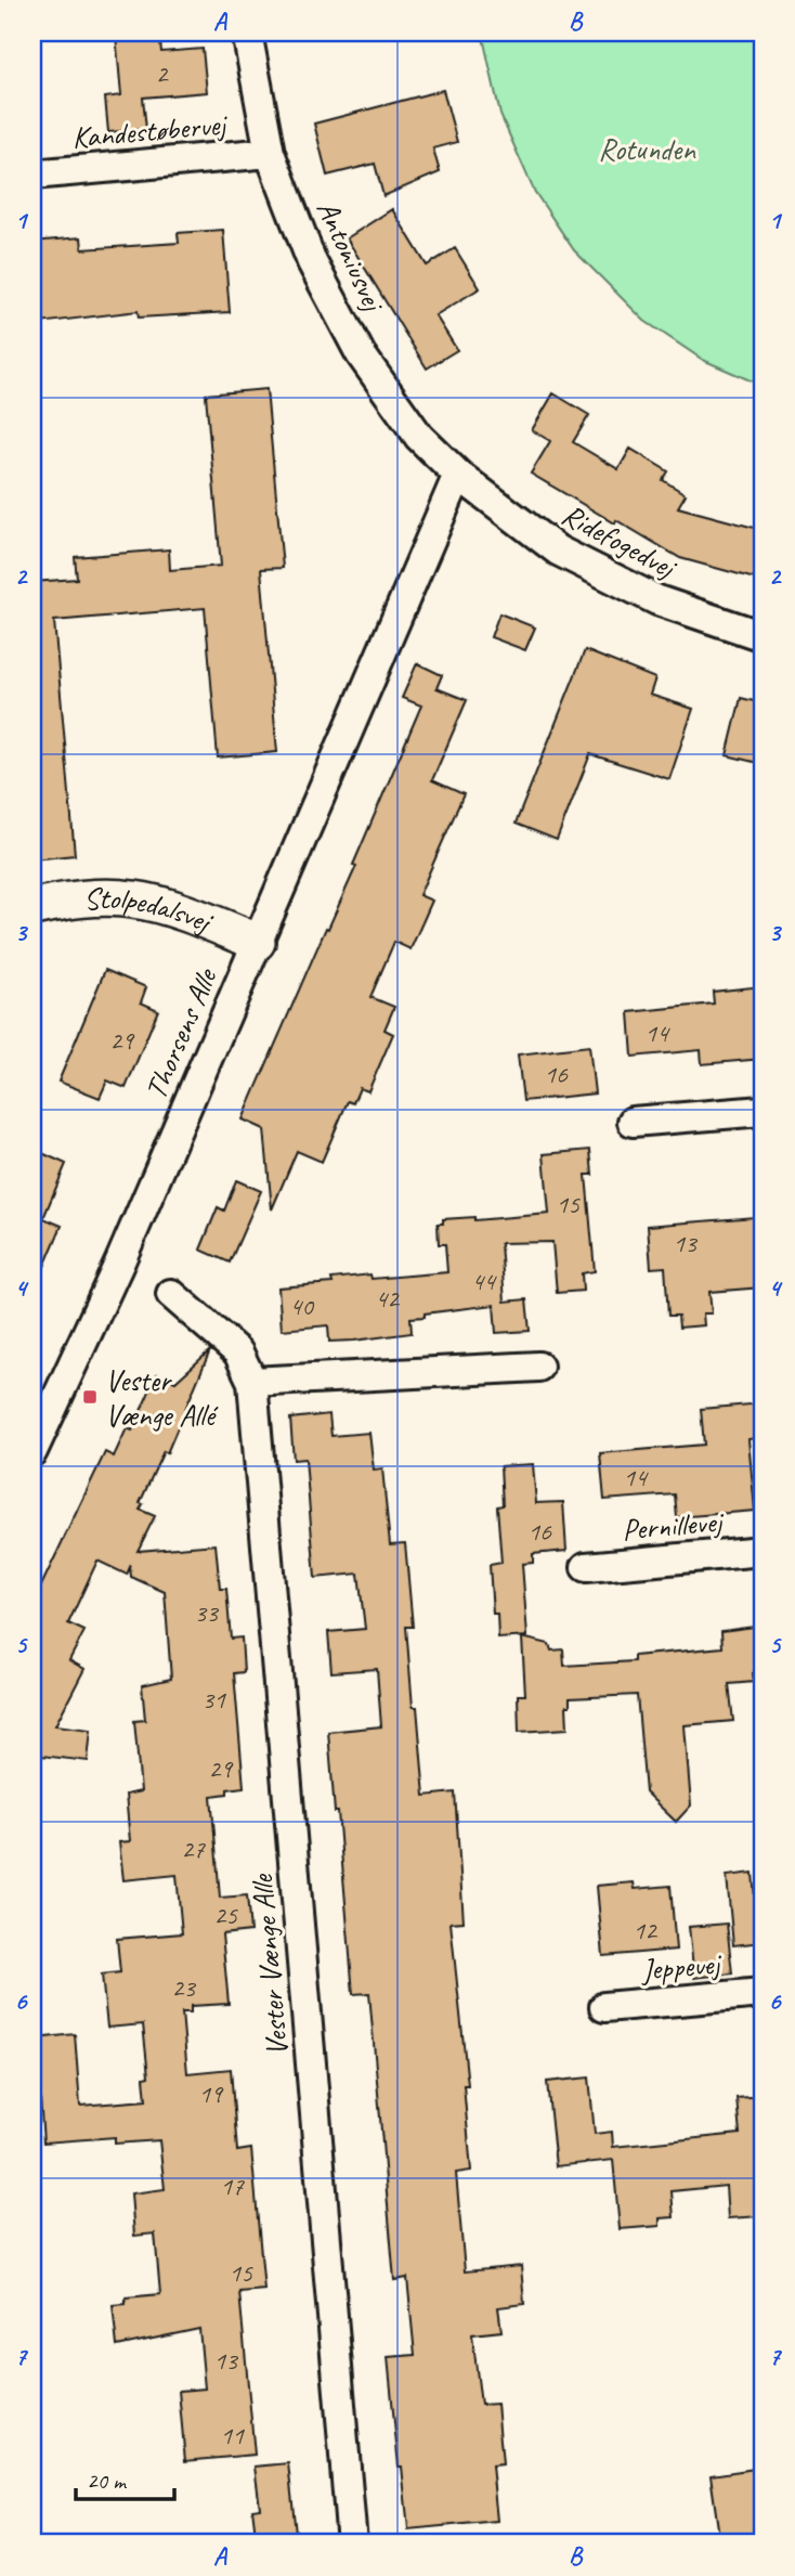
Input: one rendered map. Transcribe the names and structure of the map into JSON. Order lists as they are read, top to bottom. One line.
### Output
{"streets":{"street":["Kandestøbervej","Antoniusvej","Ridefogedvej","Stolpedalsvej","Thorsens Alle","Pernillevej","Vester Vænge Alle","Jeppevej"]},"crossings":[["Kandestøbervej","Antoniusvej"],["Antoniusvej","Ridefogedvej"],["Antoniusvej","Thorsens Alle"],["Ridefogedvej","Thorsens Alle"],["Stolpedalsvej","Thorsens Alle"]],"parks":["Rotunden"],"places":{"transit":["Vester Vænge Allé"]},"house_numbers":["2","14","29","16","15","13","44","42","40","14","16","33","31","29","27","25","12","23","19","17","15","13","11"],"scale_bar":"20 m","grid":{"columns":["A","B"],"rows":["1","2","3","4","5","6","7"]}}
